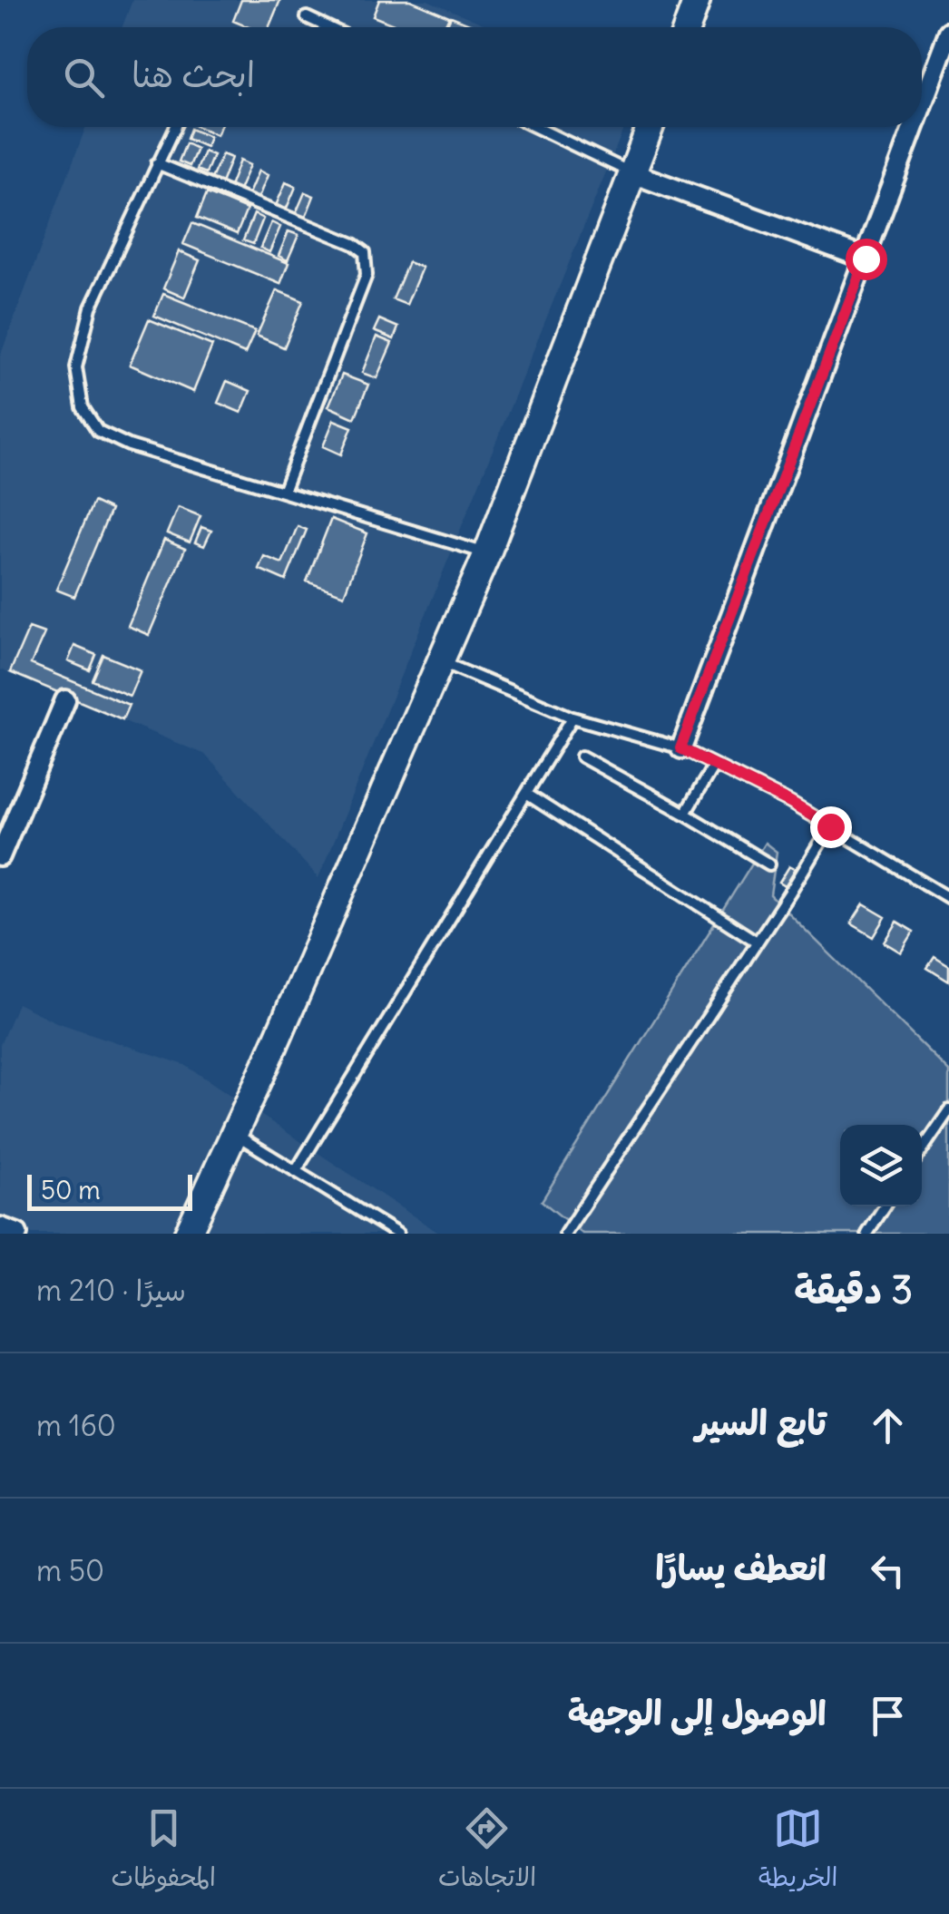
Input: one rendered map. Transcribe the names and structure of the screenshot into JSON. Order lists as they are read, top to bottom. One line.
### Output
{"scale_bar":"50 m","page":{"search":"ابحث هنا","scale":"50 m","heading":["3 دقيقة","سيرًا · 210 m"],"list":[["تابع السير","160 m"],["انعطف يسارًا","50 m"],"الوصول إلى الوجهة"],"nav":["الخريطة","الاتجاهات","المحفوظات"]}}
